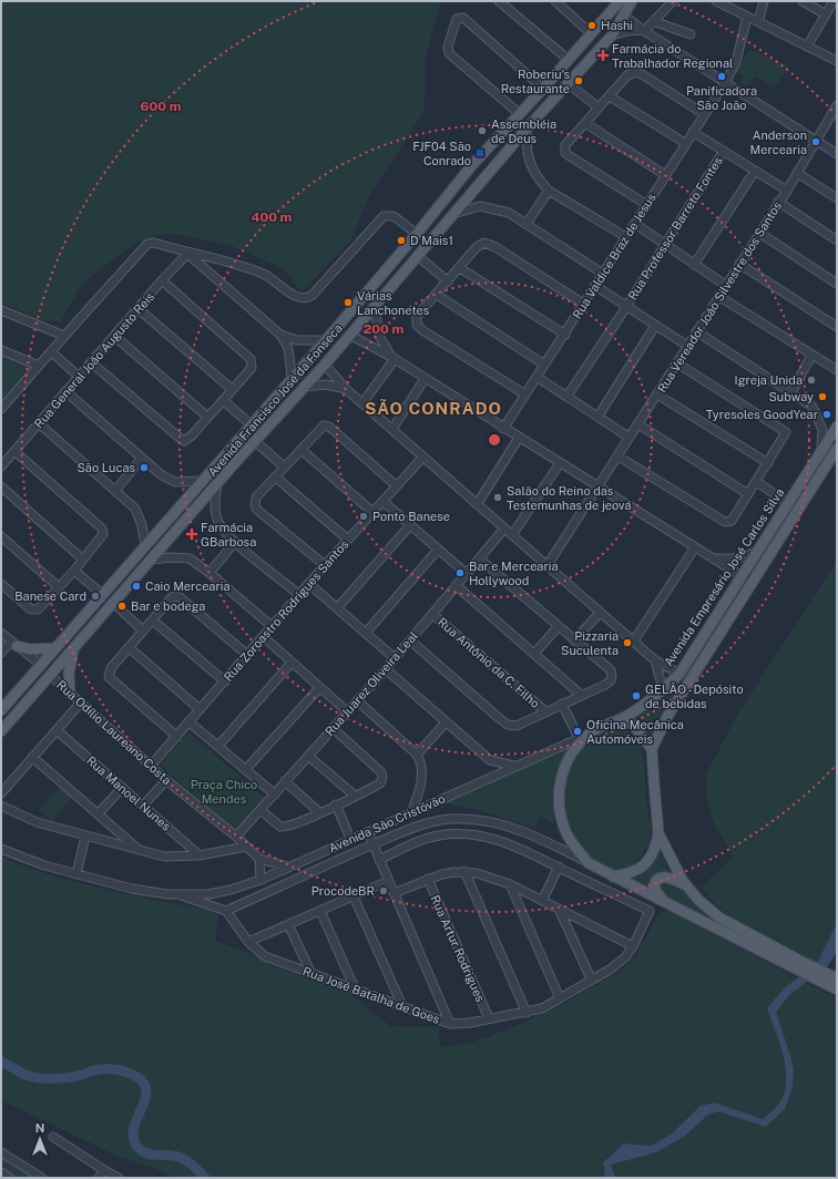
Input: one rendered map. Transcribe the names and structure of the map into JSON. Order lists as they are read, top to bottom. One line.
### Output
{"streets":{"main road":["Avenida Francisco José da Fonseca","Avenida Empresário José Carlos Silva"],"street":["Rua Professor Barreto Fontes","Rua Valdice Braz de Jesus","Rua Vereador João Silvestre dos Santos","Rua General João Augusto Reis","Rua Zoroastro Rodrigues Santos","Rua Antônio da C. Filho","Rua Juarez Oliveira Leal","Rua Odílio Laureano Costa","Rua Manoel Nunes","Avenida São Cristóvão","Rua Artur Rodrigues","Rua José Batalha de Goes"]},"crossings":[["Avenida Francisco José da Fonseca","Rua Odílio Laureano Costa"],["Avenida Empresário José Carlos Silva","Avenida São Cristóvão"],["Rua Zoroastro Rodrigues Santos","Rua Odílio Laureano Costa"],["Rua Antônio da C. Filho","Rua Juarez Oliveira Leal"],["Rua Juarez Oliveira Leal","Rua Odílio Laureano Costa"],["Avenida São Cristóvão","Rua José Batalha de Goes"],["Rua Artur Rodrigues","Rua José Batalha de Goes"]],"districts":["SÃO CONRADO"],"parks":["Praça Chico Mendes"],"places":{"other":["Hashi","Panificadora São João","Roberiu's Restaurante","Assembléia de Deus","Anderson Mercearia","D Mais1","Várias Lanchonetes","Igreja Unida","Subway","Tyresoles GoodYear","São Lucas","Salão do Reino das Testemunhas de jeová","Ponto Banese","Bar e Mercearia Hollywood","Caio Mercearia","Banese Card","Bar e bodega","Pizzaria Suculenta","GELÃO - Depósito de bebidas","Oficina Mecânica Automóveis","ProcodeBR"],"health":["Farmácia do Trabalhador Regional","Farmácia GBarbosa"],"transit":["FJF04 São Conrado"]},"north":"top","rings":["600 m","400 m","200 m"]}
